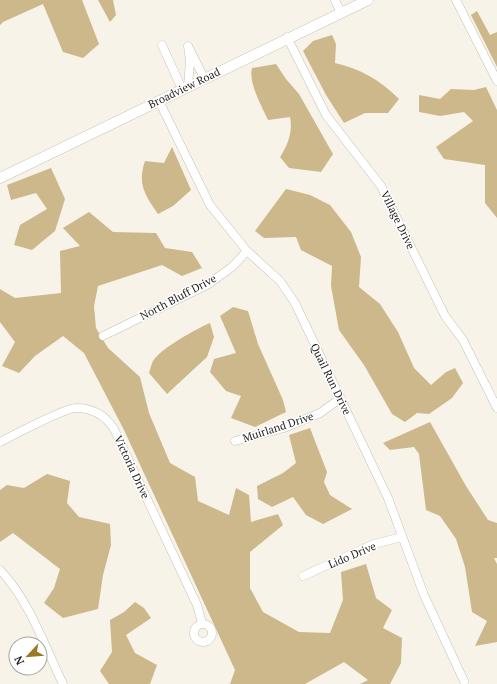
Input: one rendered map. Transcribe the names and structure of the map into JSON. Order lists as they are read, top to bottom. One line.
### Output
{"streets":{"main road":["Broadview Road"],"street":["Village Drive","North Bluff Drive","Quail Run Drive","Muirland Drive","Victoria Drive","Lido Drive"]},"crossings":[["Broadview Road","Village Drive"],["Broadview Road","Quail Run Drive"],["North Bluff Drive","Quail Run Drive"],["Quail Run Drive","Muirland Drive"],["Quail Run Drive","Lido Drive"]],"north":"bottom left"}
